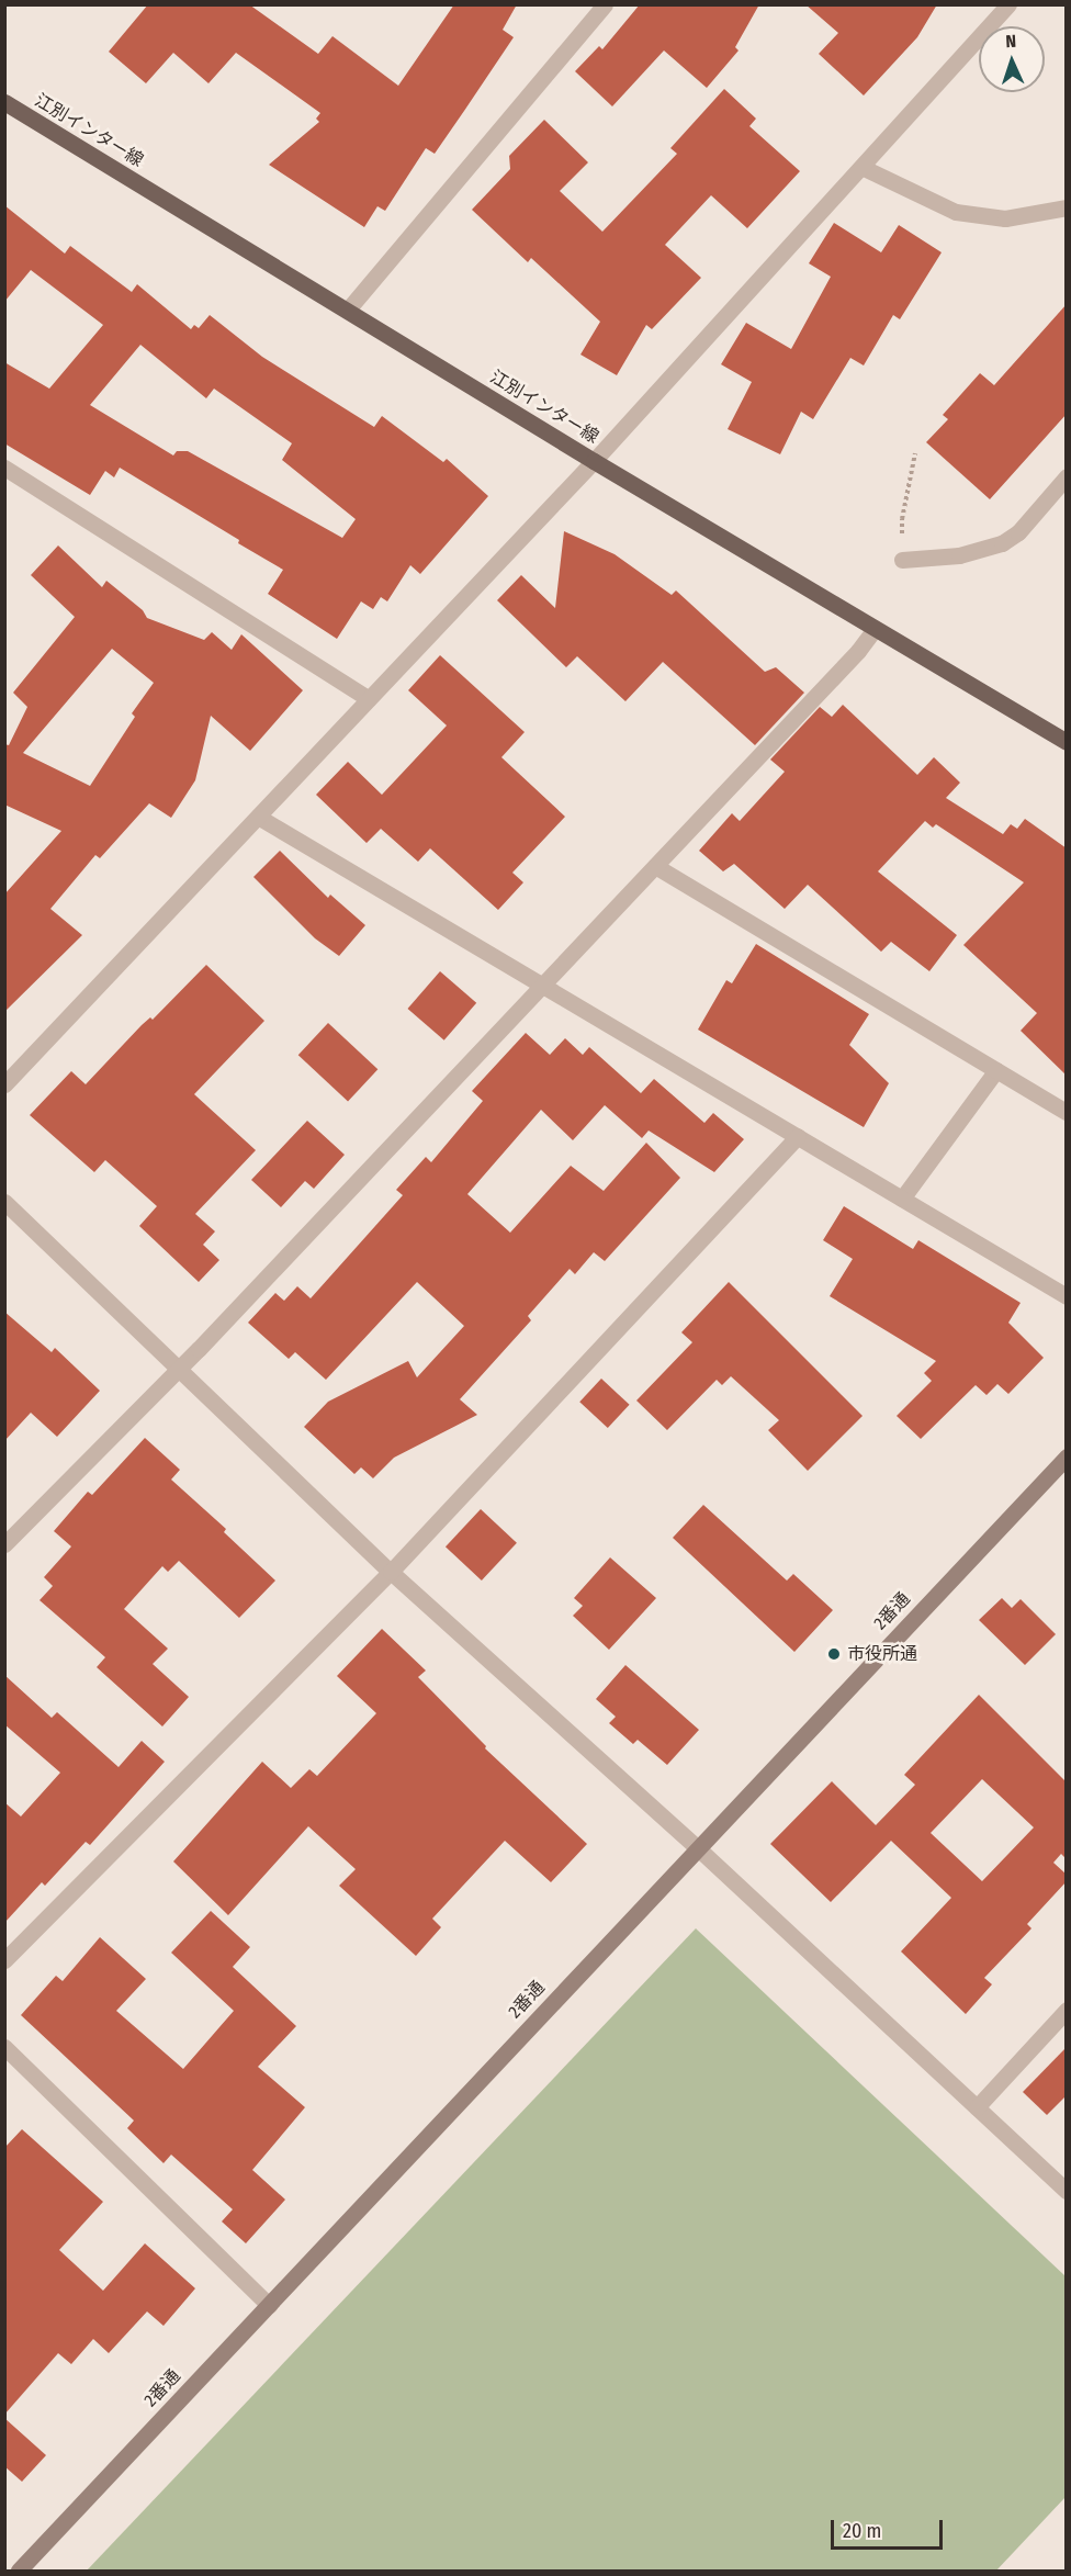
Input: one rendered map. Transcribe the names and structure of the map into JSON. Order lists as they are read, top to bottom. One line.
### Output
{"streets":{"main road":["江別インター線"],"street":["2番通"]},"places":["市役所通"],"scale_bar":"20 m","north":"top"}
